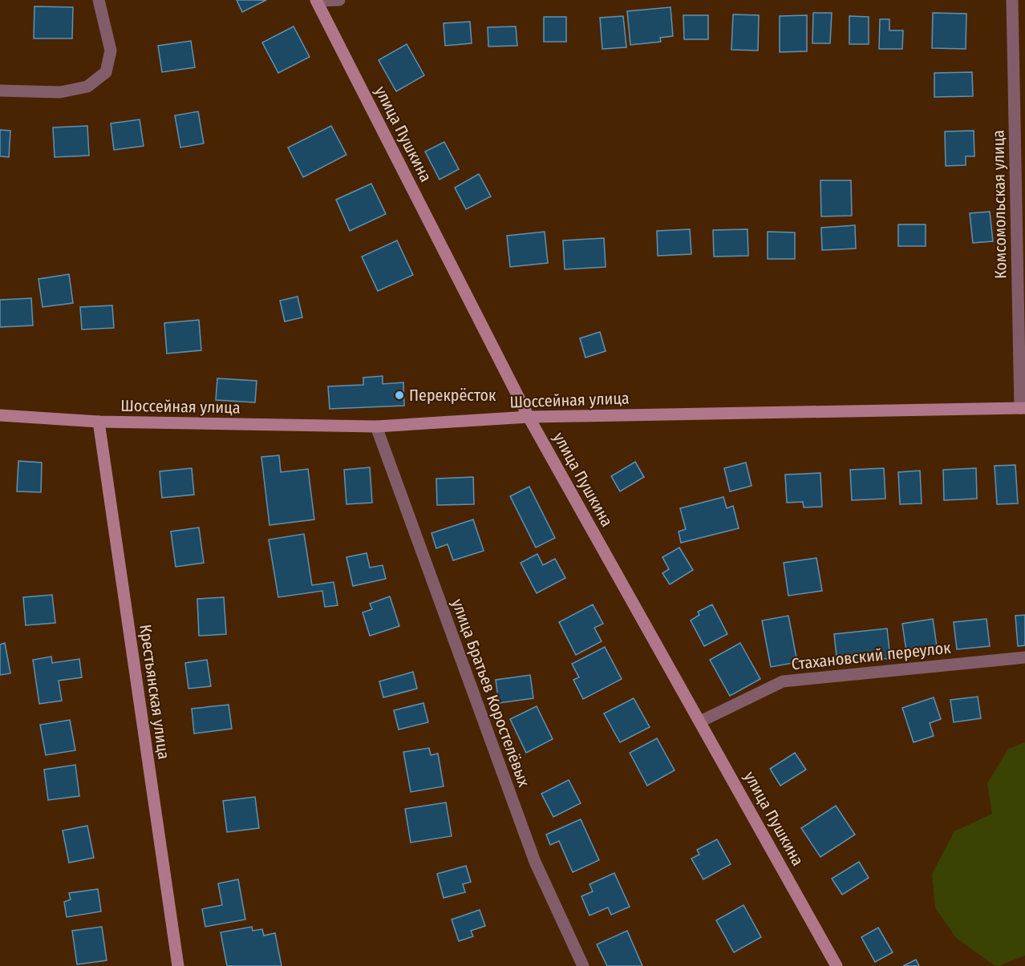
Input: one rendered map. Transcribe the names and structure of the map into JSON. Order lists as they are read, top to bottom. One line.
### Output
{"streets":{"main road":["улица Пушкина","Шоссейная улица","Крестьянская улица"],"street":["Комсомольская улица","Стахановский переулок","улица Братьев Коростелёвых"]},"crossings":[["улица Пушкина","Шоссейная улица"],["улица Пушкина","Стахановский переулок"],["Комсомольская улица","Шоссейная улица"],["Шоссейная улица","Крестьянская улица"],["Шоссейная улица","улица Братьев Коростелёвых"]],"places":["Перекрёсток"]}
